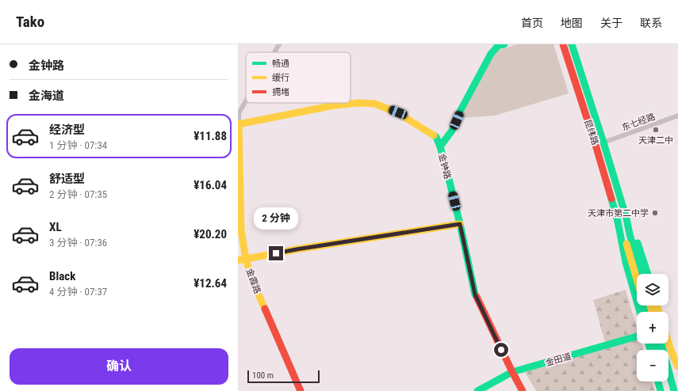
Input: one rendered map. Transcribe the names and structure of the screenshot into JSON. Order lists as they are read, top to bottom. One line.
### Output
{"streets":{"street":["东七经路","昆纬路","金钟路","金霞路","金田道"]},"crossings":[["东七经路","昆纬路"],["金钟路","金霞路"],["金钟路","金田道"]],"places":["天津二中","天津市第二中学"],"legend":["畅通","缓行","拥堵"],"scale_bar":"100 m","page":{"header":"Tako","nav":["首页","地图","关于","联系"],"banner":["金钟路","金海道"],"list":[{"name":"经济型","note":"1 分钟 · 07:34","value":"¥11.88"},{"name":"舒适型","note":"2 分钟 · 07:35","value":"¥16.04"},{"name":"XL","note":"3 分钟 · 07:36","value":"¥20.20"},{"name":"Black","note":"4 分钟 · 07:37","value":"¥12.64"}],"bubble":"2 分钟","map_buttons":["+","−"],"buttons":"确认","scale":"100 m"}}
